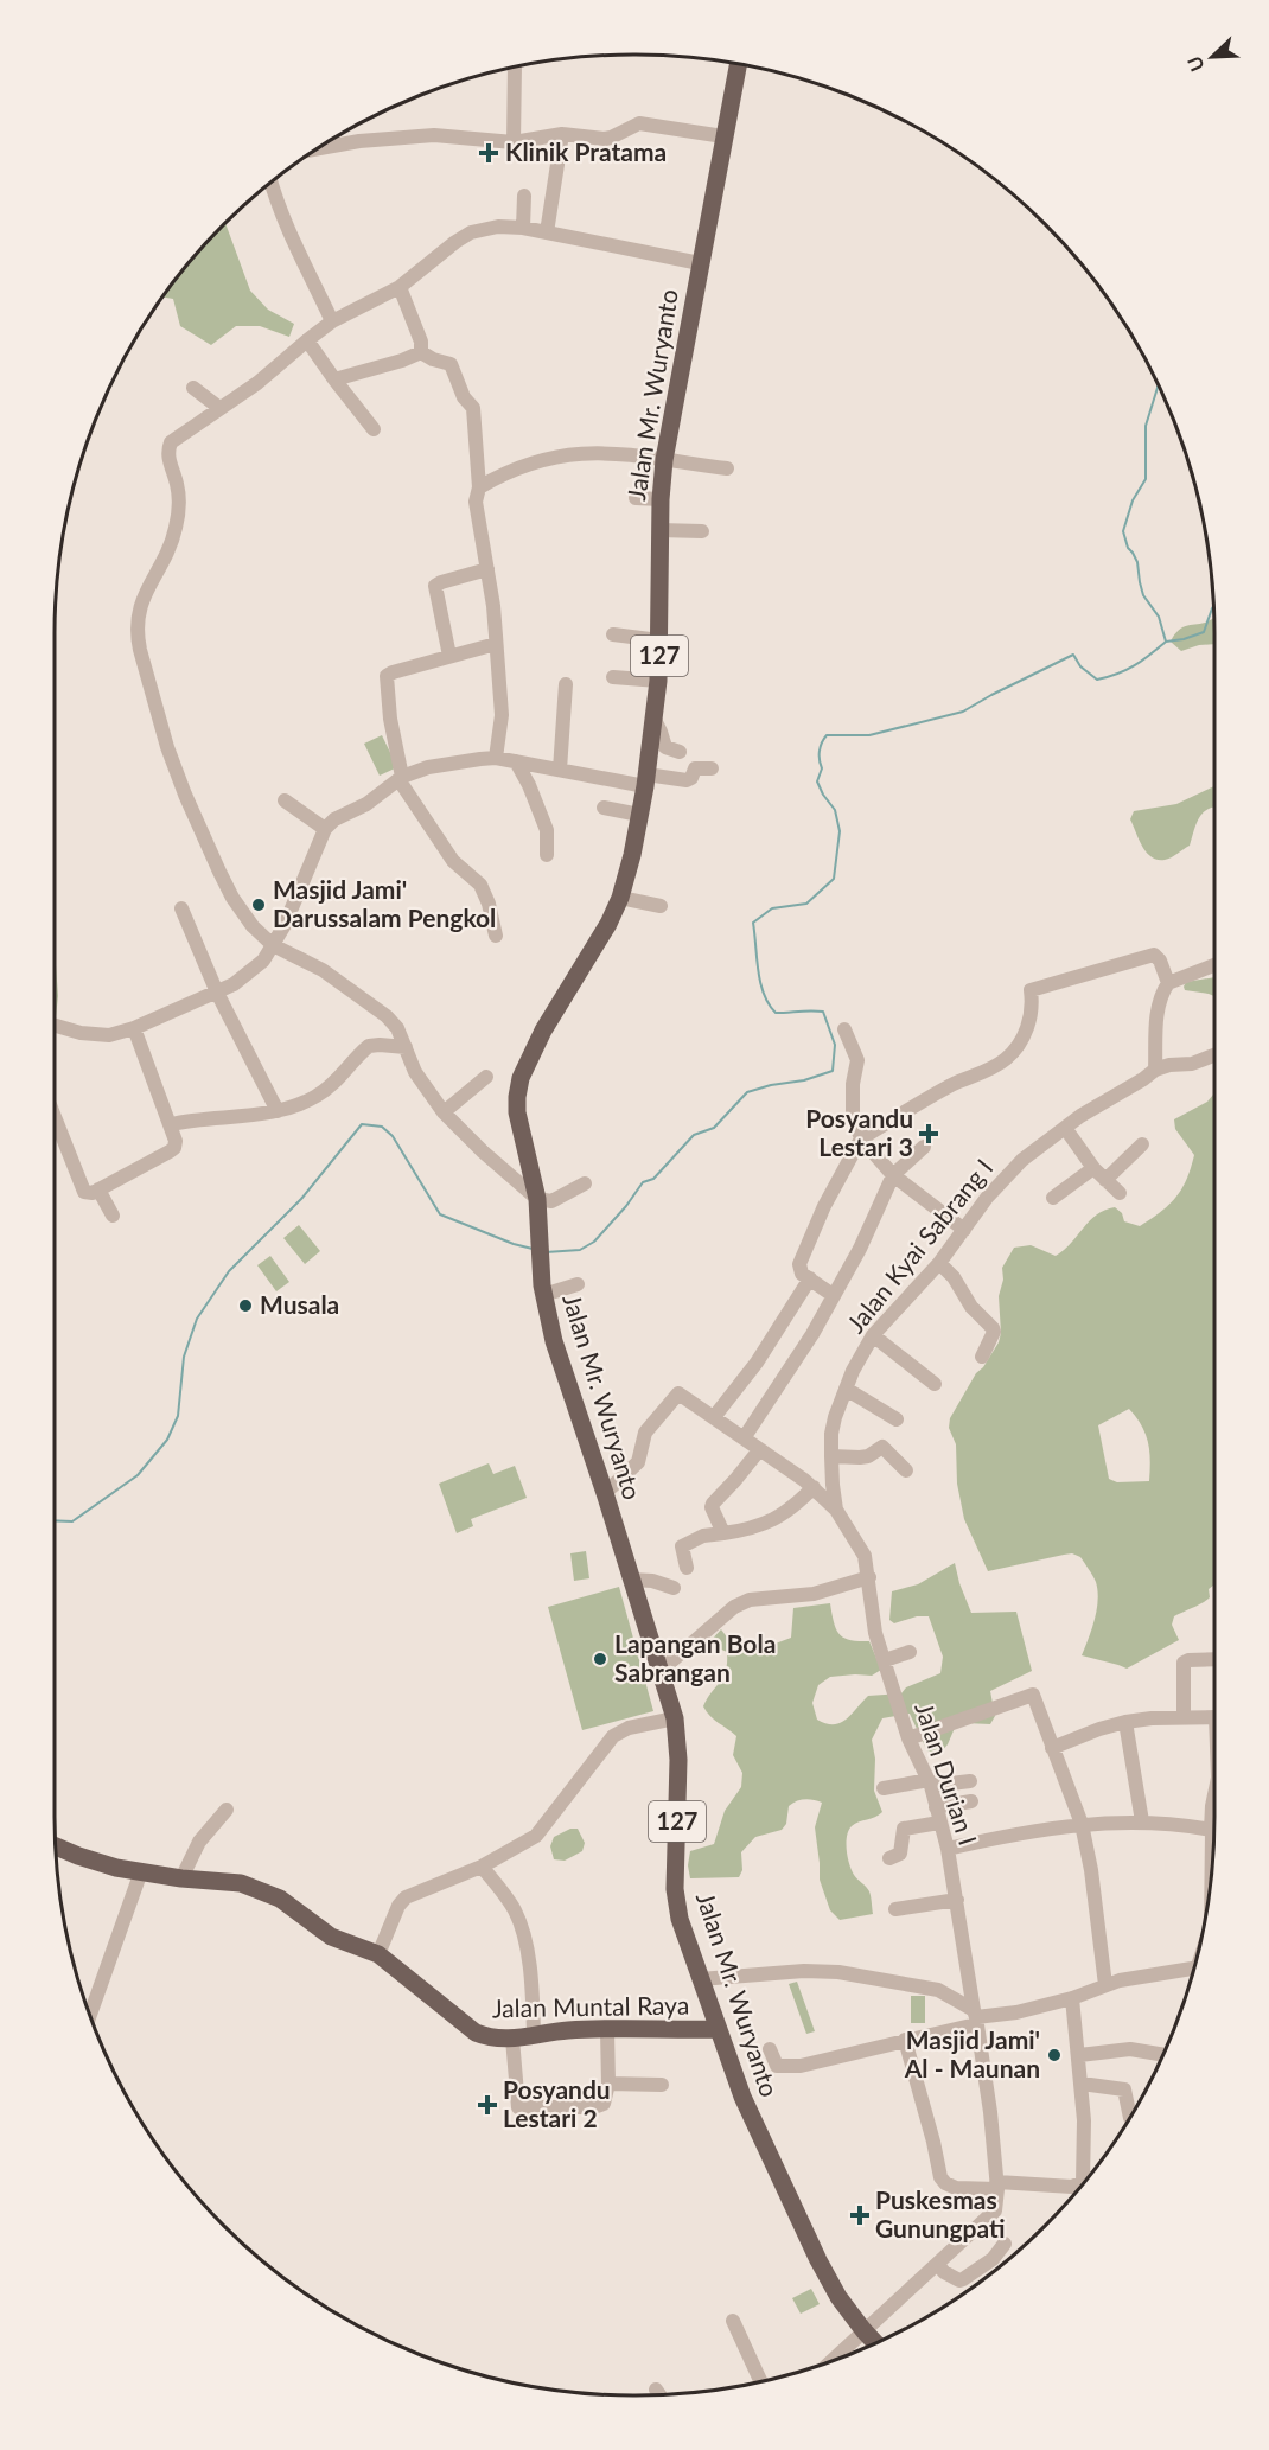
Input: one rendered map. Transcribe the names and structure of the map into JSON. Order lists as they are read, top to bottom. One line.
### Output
{"streets":{"main road":["Jalan Mr. Wuryanto","127","Jalan Muntal Raya"],"street":["Jalan Kyai Sabrang I","Jalan Durian I"]},"crossings":[["Jalan Mr. Wuryanto","Jalan Muntal Raya"],["Jalan Kyai Sabrang I","Jalan Durian I"]],"places":{"health":["Klinik Pratama","Posyandu Lestari 3","Posyandu Lestari 2","Puskesmas Gunungpati"],"other":["Masjid Jami' Darussalam Pengkol","Musala","Lapangan Bola Sabrangan","Masjid Jami' Al - Maunan"]},"north":"bottom left"}
